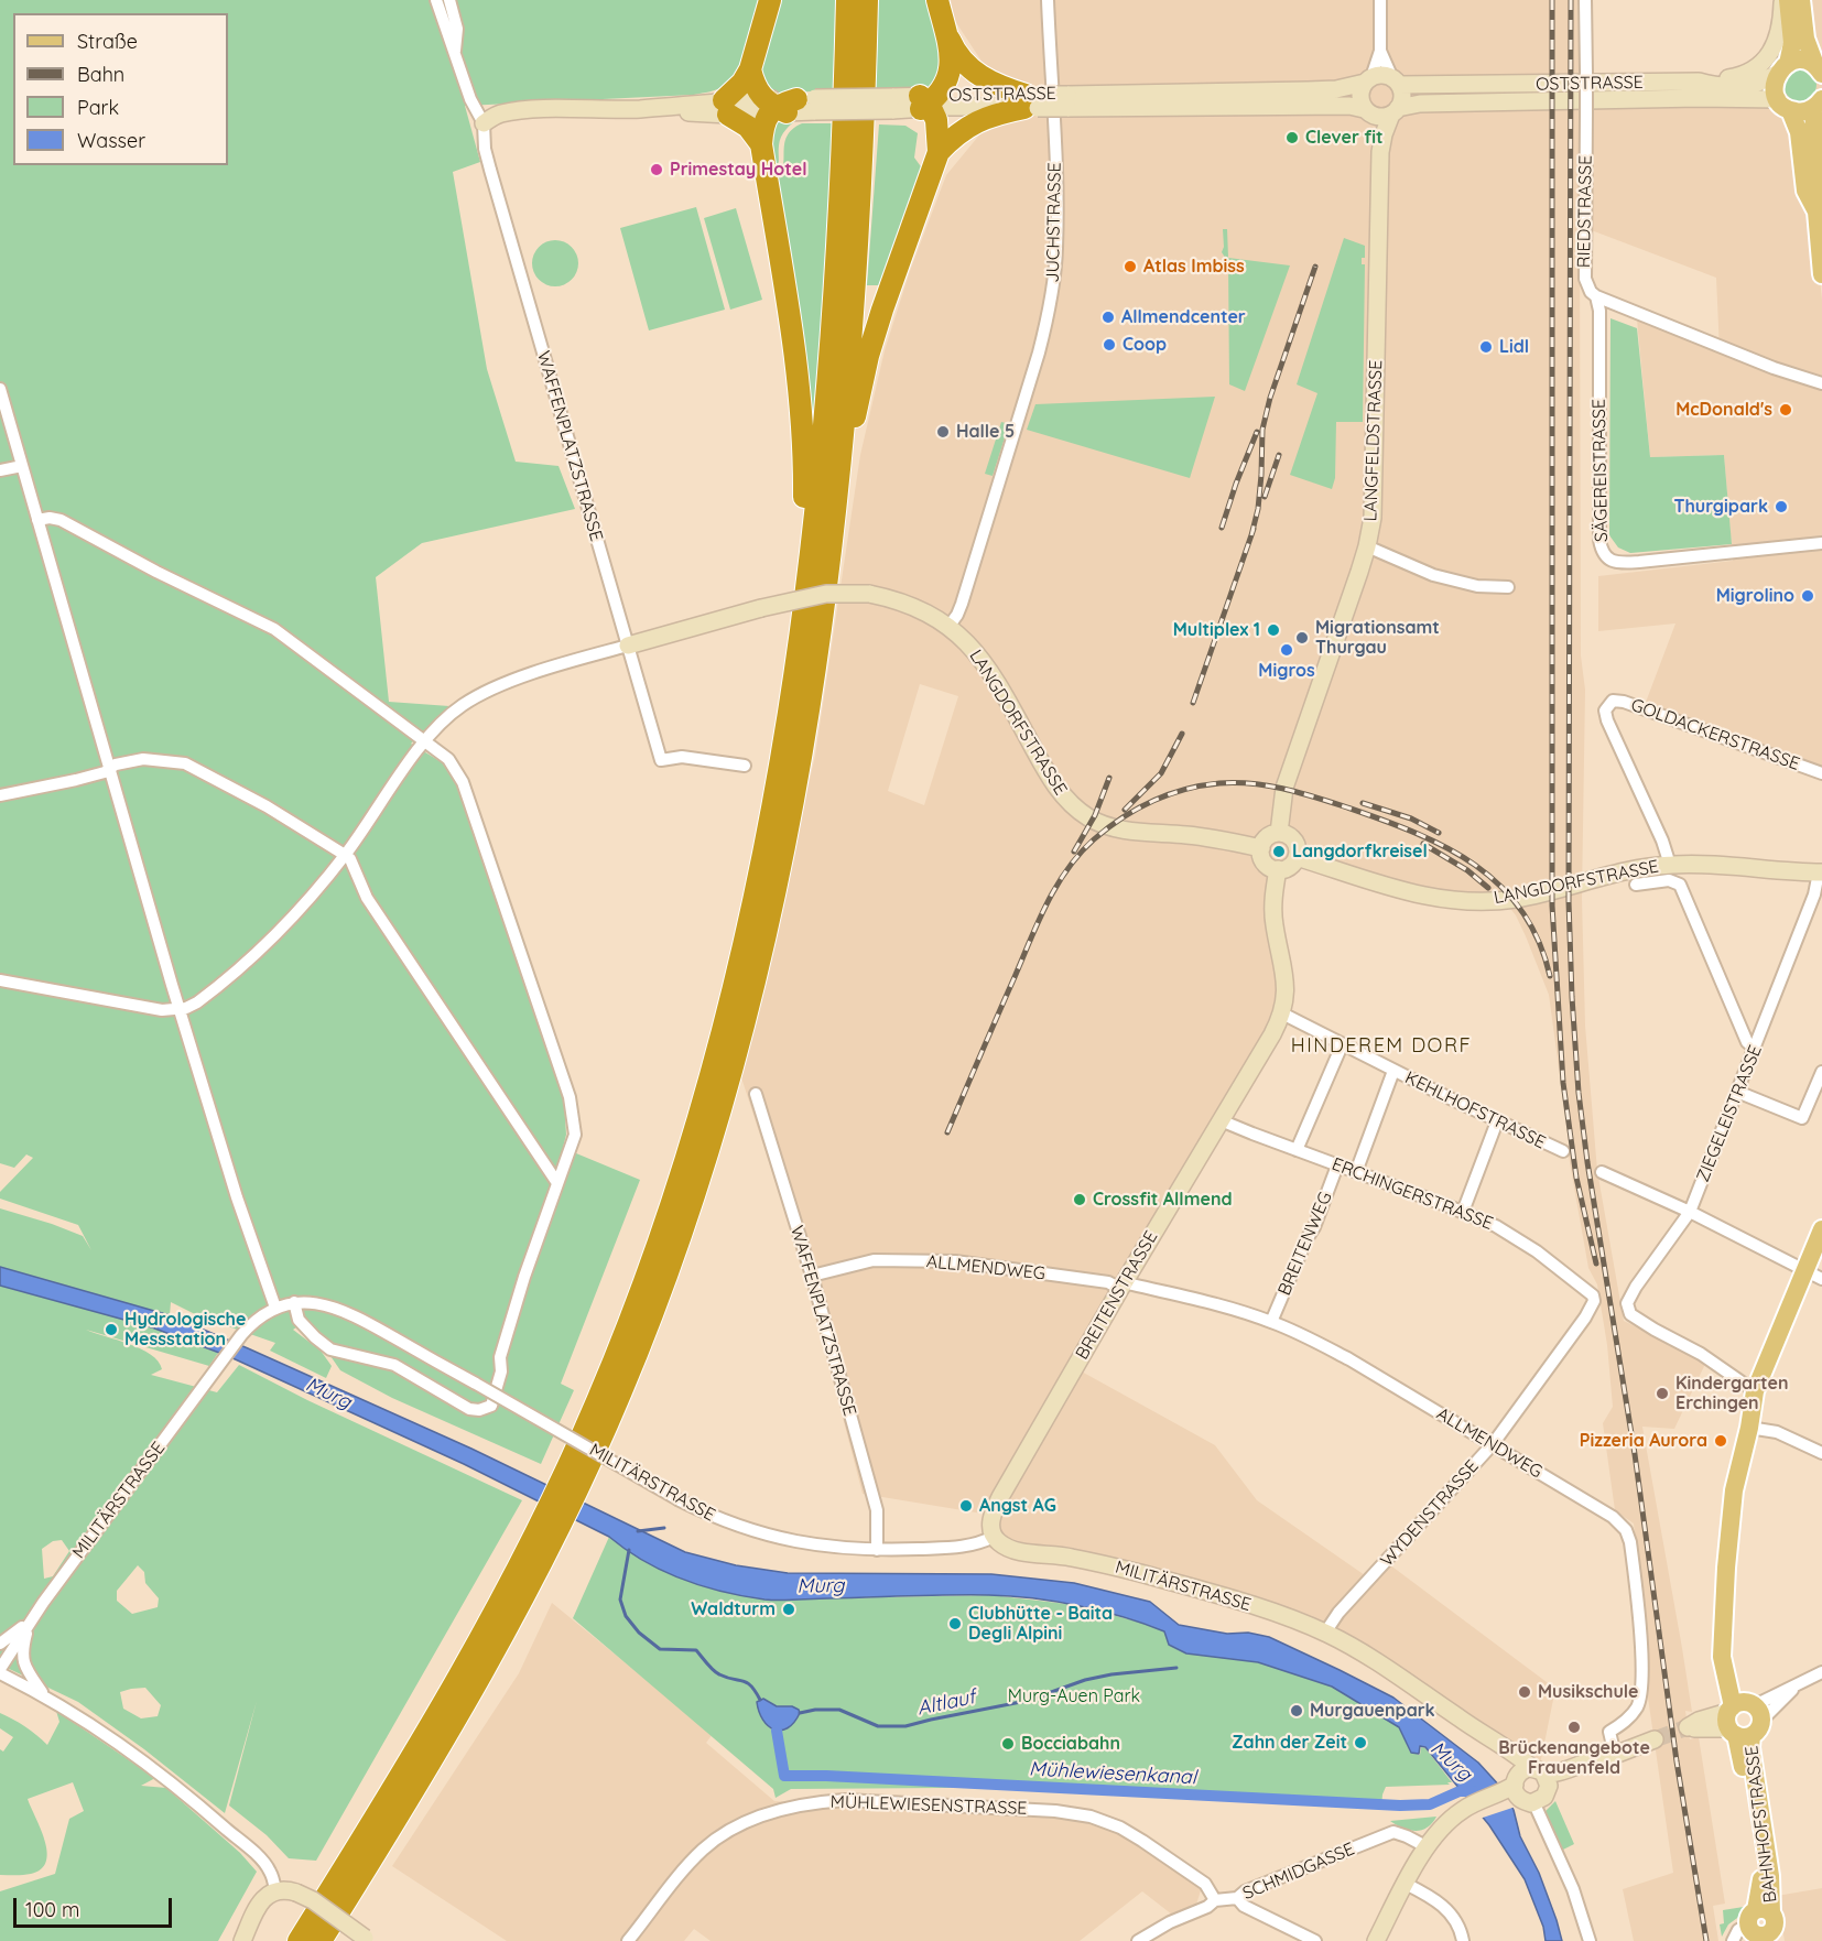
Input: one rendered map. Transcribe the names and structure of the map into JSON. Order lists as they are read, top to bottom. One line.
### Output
{"streets":{"main road":["BAHNHOFSTRASSE"],"street":["OSTSTRASSE","RIEDSTRASSE","JUCHSTRASSE","LANGFELDSTRASSE","WAFFENPLATZSTRASSE","SÄGEREISTRASSE","LANGDORFSTRASSE","GOLDACKERSTRASSE","KEHLHOFSTRASSE","ZIEGELEISTRASSE","ERCHINGERSTRASSE","BREITENWEG","ALLMENDWEG","BREITENSTRASSE","MILITÄRSTRASSE","WYDENSTRASSE","MÜHLEWIESENSTRASSE","SCHMIDGASSE"]},"crossings":[["OSTSTRASSE","LANGFELDSTRASSE"],["OSTSTRASSE","WAFFENPLATZSTRASSE"],["RIEDSTRASSE","SÄGEREISTRASSE"],["JUCHSTRASSE","LANGDORFSTRASSE"],["LANGFELDSTRASSE","LANGDORFSTRASSE"],["LANGFELDSTRASSE","BREITENSTRASSE"],["WAFFENPLATZSTRASSE","LANGDORFSTRASSE"],["WAFFENPLATZSTRASSE","ALLMENDWEG"],["WAFFENPLATZSTRASSE","MILITÄRSTRASSE"],["LANGDORFSTRASSE","GOLDACKERSTRASSE"],["LANGDORFSTRASSE","ZIEGELEISTRASSE"],["LANGDORFSTRASSE","BREITENSTRASSE"],["KEHLHOFSTRASSE","BREITENSTRASSE"],["ZIEGELEISTRASSE","BAHNHOFSTRASSE"],["ERCHINGERSTRASSE","BREITENWEG"],["ERCHINGERSTRASSE","BREITENSTRASSE"],["ERCHINGERSTRASSE","WYDENSTRASSE"],["BREITENWEG","ALLMENDWEG"],["ALLMENDWEG","BREITENSTRASSE"],["ALLMENDWEG","WYDENSTRASSE"],["BREITENSTRASSE","MILITÄRSTRASSE"],["MILITÄRSTRASSE","WYDENSTRASSE"],["MÜHLEWIESENSTRASSE","SCHMIDGASSE"]],"districts":["HINDEREM DORF"],"water":["Murg","Altlauf","Mühlewiesenkanal"],"parks":["Murg-Auen Park"],"places":["Clever fit","Primestay Hotel","Atlas Imbiss","Allmendcenter","Coop","Lidl","McDonald's","Halle 5","Thurgipark","Migrolino","Multiplex 1","Migrationsamt Thurgau","Migros","Langdorfkreisel","Crossfit Allmend","Hydrologische Messstation","Kindergarten Erchingen","Pizzeria Aurora","Angst AG","Waldturm","Clubhütte - Baita Degli Alpini","Musikschule","Murgauenpark","Brückenangebote Frauenfeld","Zahn der Zeit","Bocciabahn"],"legend":["Straße","Bahn","Park","Wasser"],"scale_bar":"100 m"}
